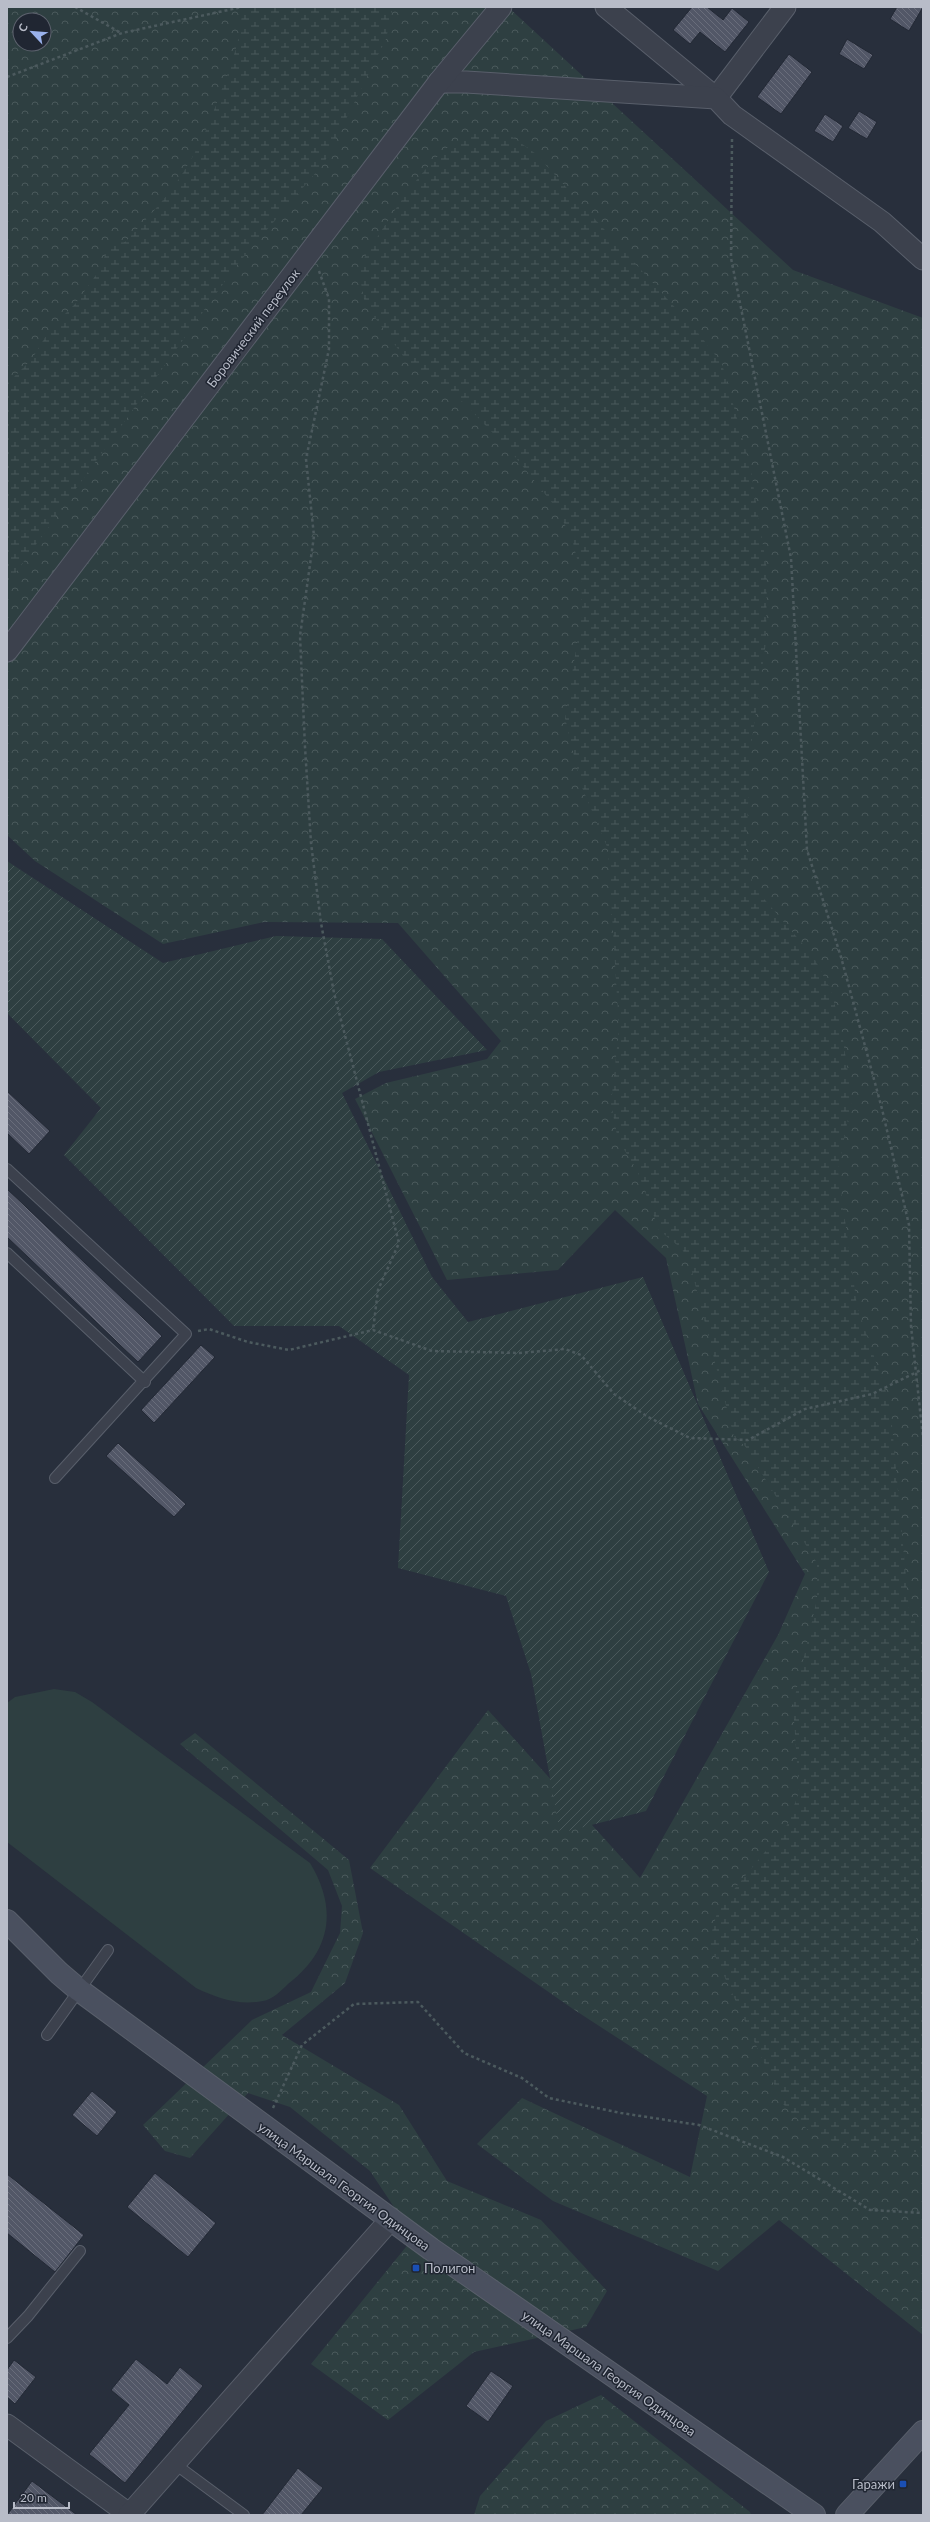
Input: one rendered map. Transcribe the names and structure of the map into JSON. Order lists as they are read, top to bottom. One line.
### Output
{"streets":{"street":["Боровический переулок","улица Маршала Георгия Одинцова"]},"places":{"transit":["Полигон","Гаражи"]},"scale_bar":"20 m","north":"top left"}
